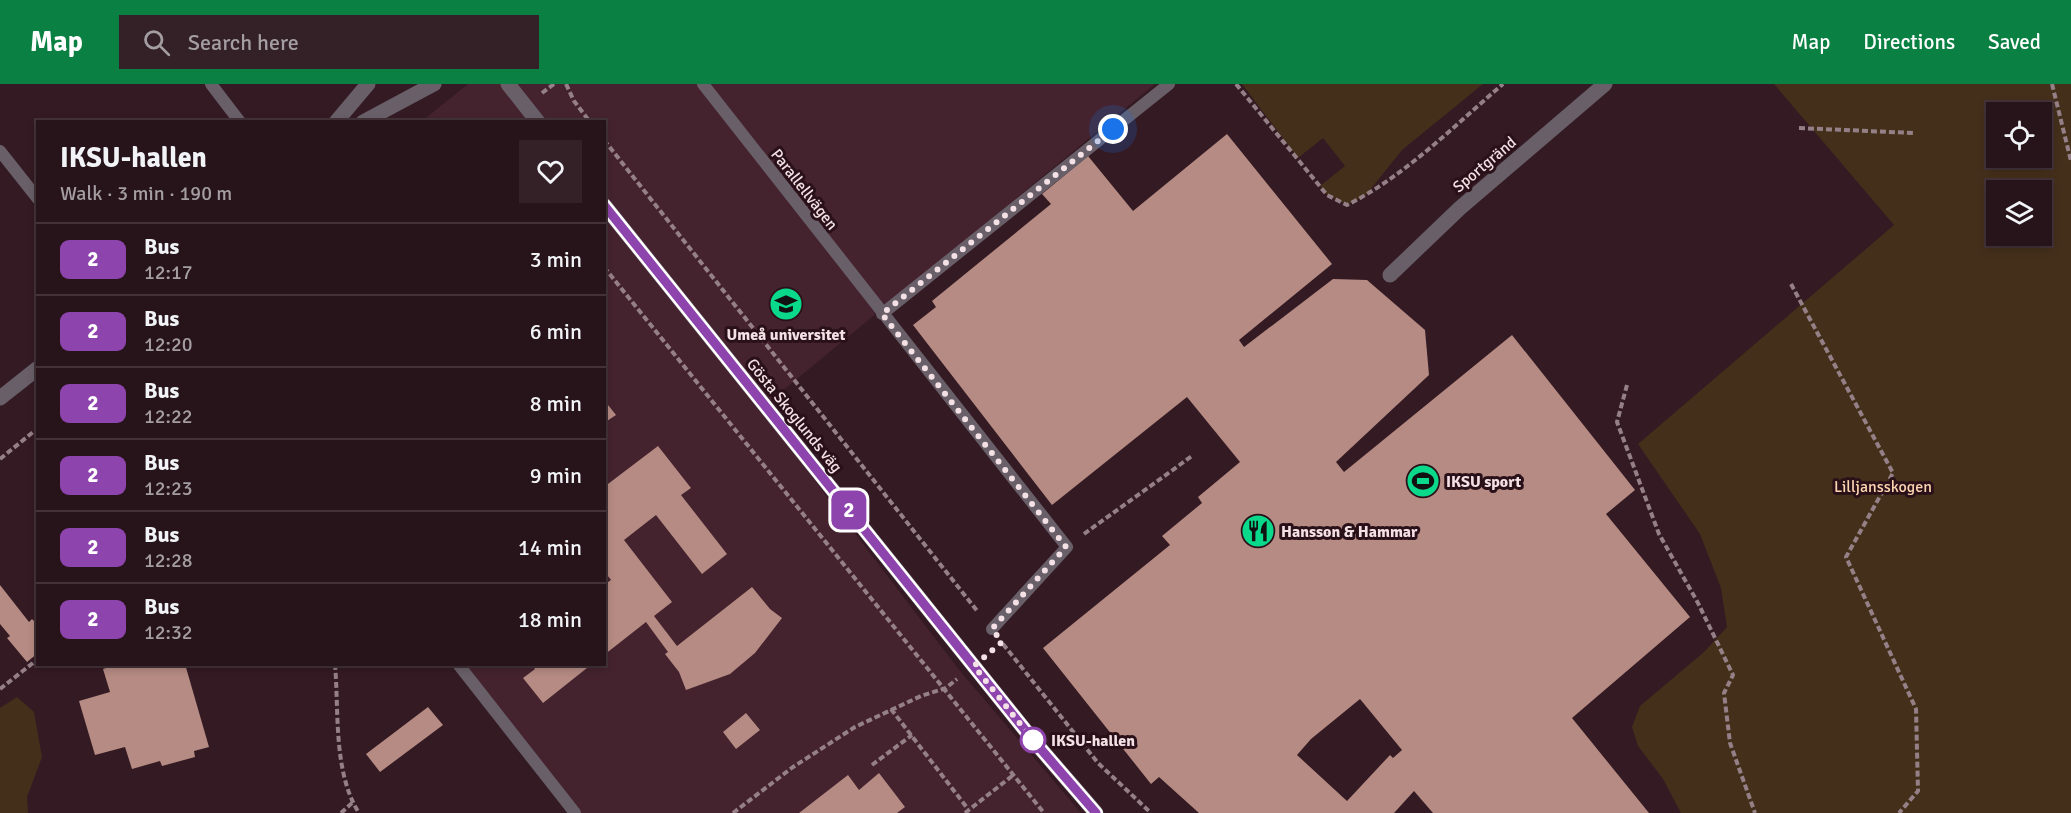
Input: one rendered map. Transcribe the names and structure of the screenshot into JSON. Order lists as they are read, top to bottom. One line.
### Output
{"streets":{"street":["Sportgränd","Gösta Skoglunds väg"],"lane":["Parallellvägen"]},"parks":["Lilljansskogen"],"places":{"school or university":["Umeå universitet"],"sports":["IKSU sport"],"restaurant":["Hansson & Hammar"],"other":["IKSU-hallen"]},"lines":["bus line 2"],"page":{"header":"Map","search":"Search here","nav":["Map","Directions","Saved"],"on_map":"2","heading":["IKSU-hallen","Walk · 3 min · 190 m"],"list":[{"mark":"2","name":"Bus","note":"12:17","value":"3 min"},{"mark":"2","name":"Bus","note":"12:20","value":"6 min"},{"mark":"2","name":"Bus","note":"12:22","value":"8 min"},{"mark":"2","name":"Bus","note":"12:23","value":"9 min"},{"mark":"2","name":"Bus","note":"12:28","value":"14 min"},{"mark":"2","name":"Bus","note":"12:32","value":"18 min"}]}}
